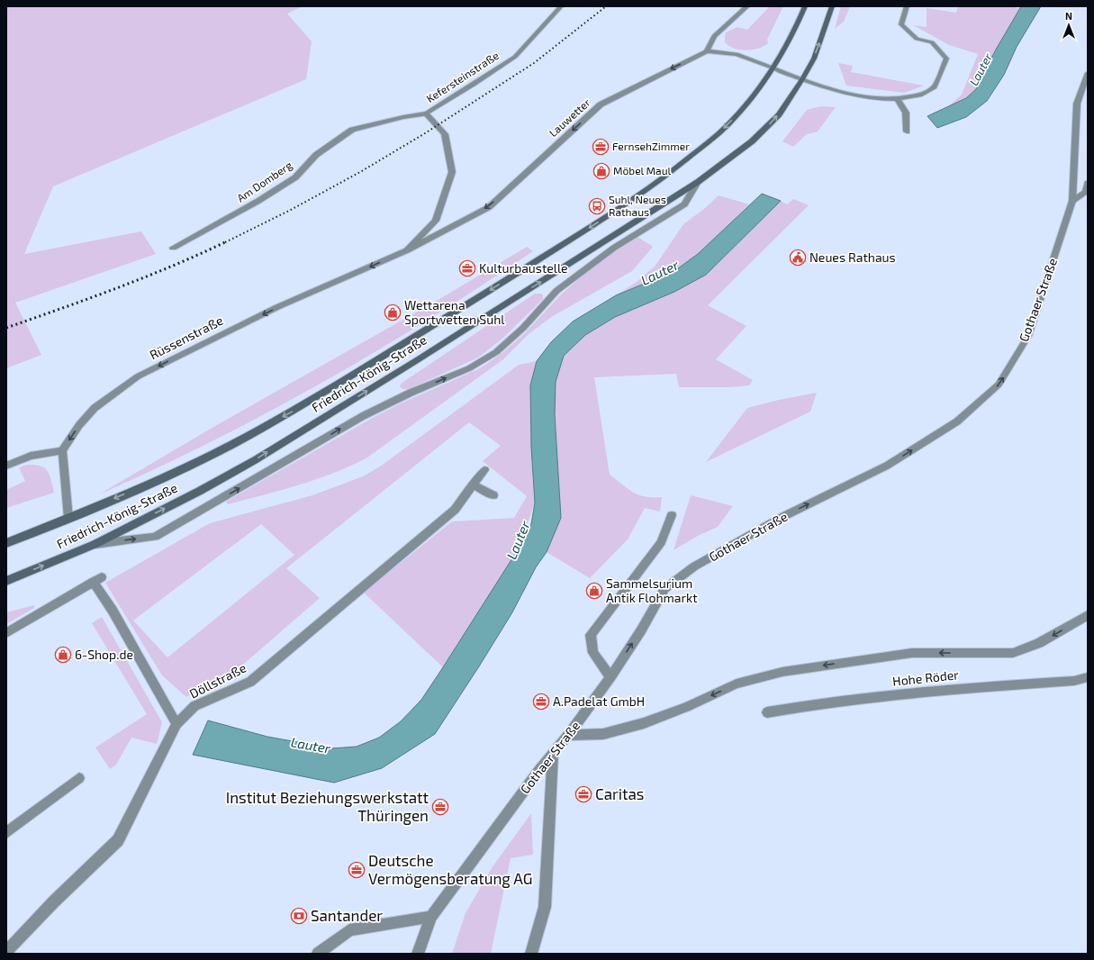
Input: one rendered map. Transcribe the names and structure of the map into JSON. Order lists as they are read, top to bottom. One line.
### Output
{"streets":{"main road":["Friedrich-König-Straße"],"street":["Kefersteinstraße","Lauwetter","Am Domberg","Gothaer Straße","Rüssenstraße","Hohe Röder","Döllstraße"]},"crossings":[["Kefersteinstraße","Lauwetter"],["Kefersteinstraße","Am Domberg"],["Kefersteinstraße","Rüssenstraße"],["Lauwetter","Rüssenstraße"]],"one_way":["Lauwetter","Gothaer Straße","Rüssenstraße"],"water":["Lauter"],"places":{"office":["FernsehZimmer","Kulturbaustelle","A.Padelat GmbH","Caritas","Institut Beziehungswerkstatt Thüringen","Deutsche Vermögensberatung AG"],"shop":["Möbel Maul","Wettarena Sportwetten Suhl","Sammelsurium Antik Flohmarkt","6-Shop.de"],"bus stop":["Suhl, Neues Rathaus"],"public building":["Neues Rathaus"],"bank":["Santander"]},"north":"top"}
